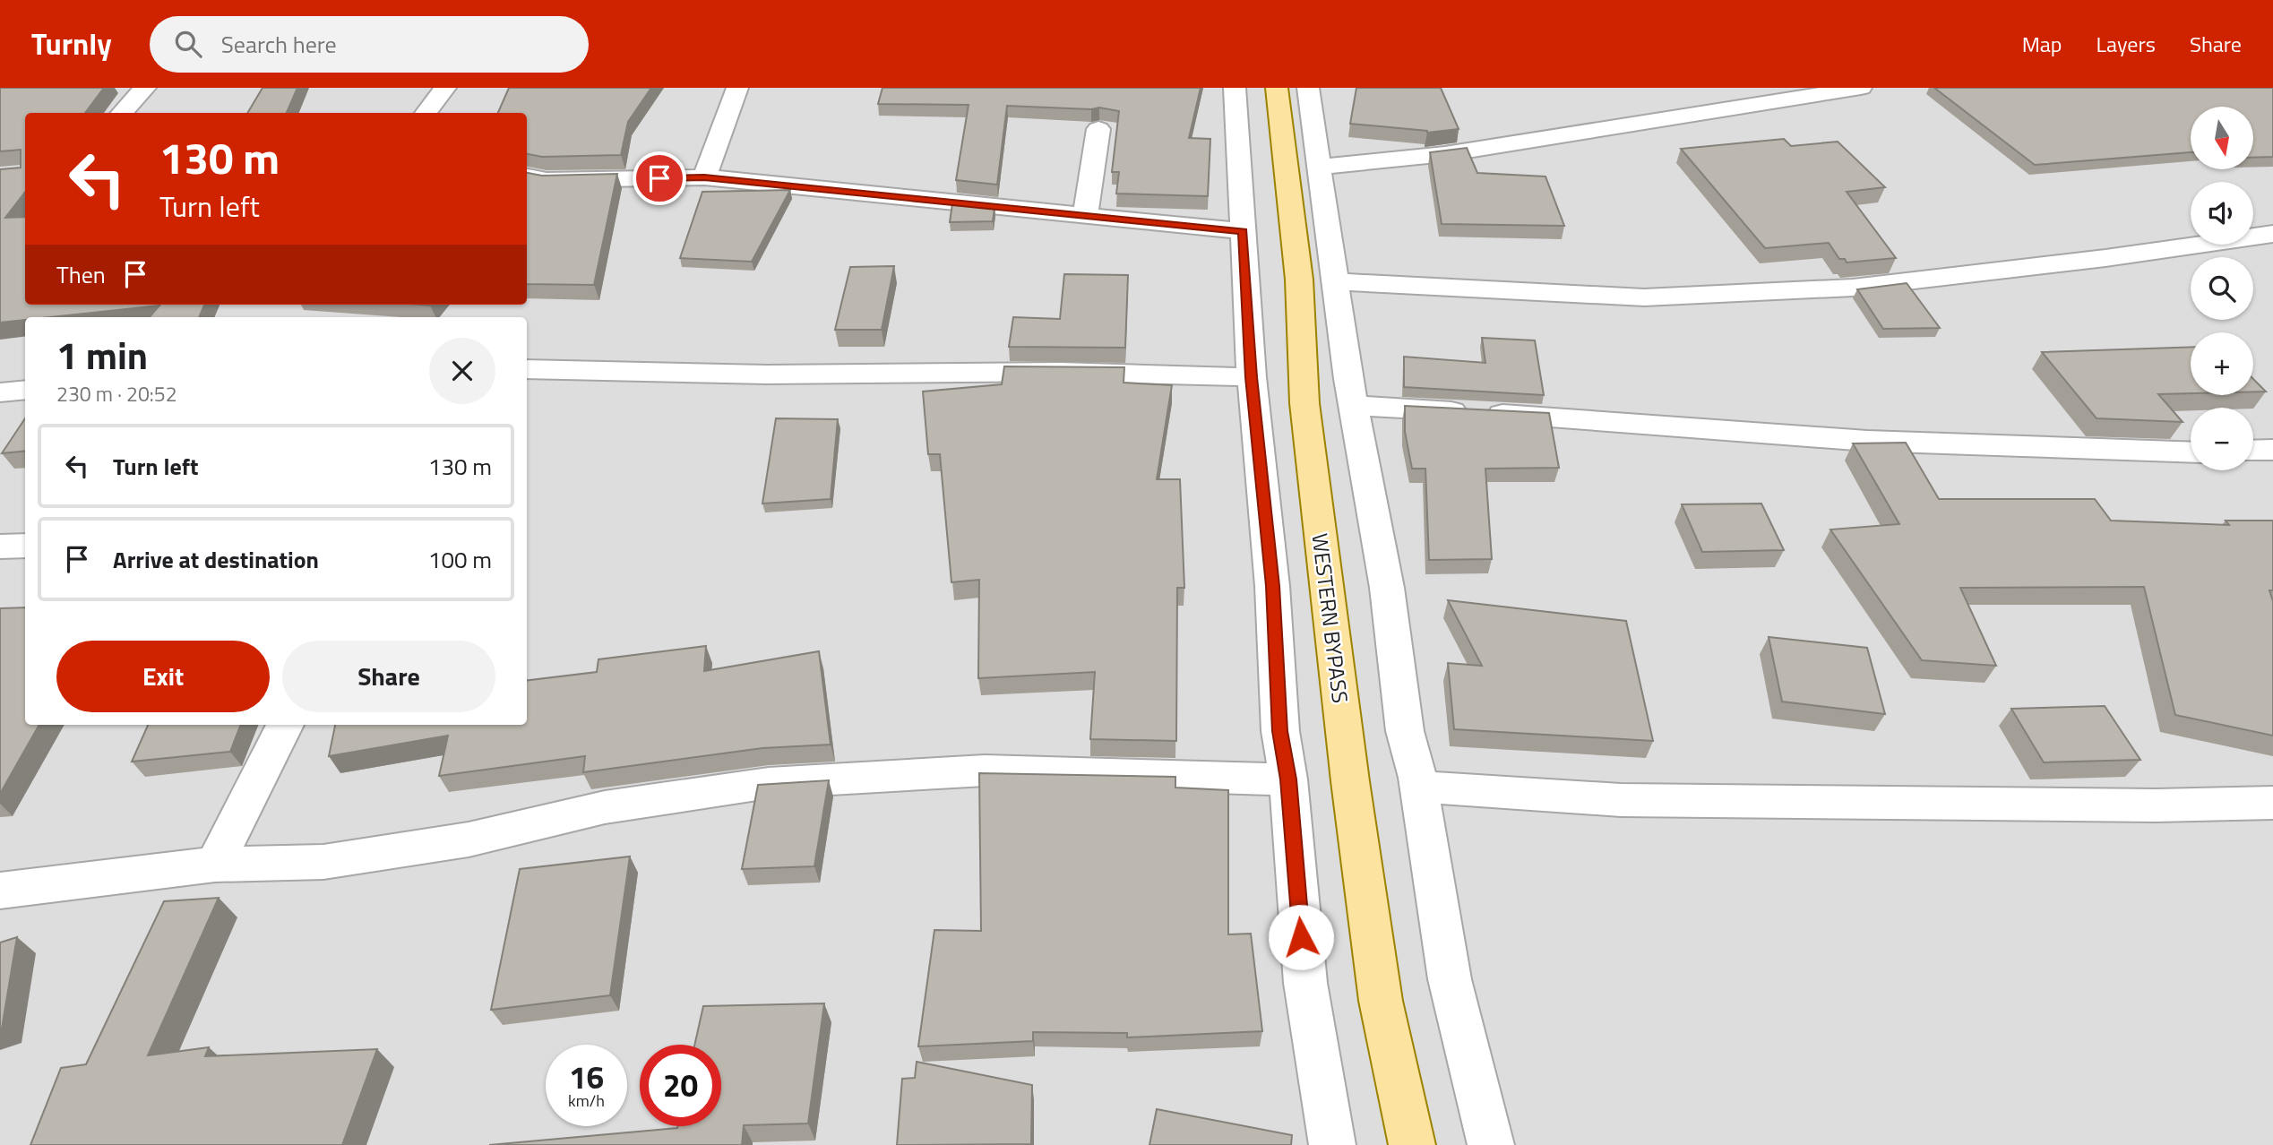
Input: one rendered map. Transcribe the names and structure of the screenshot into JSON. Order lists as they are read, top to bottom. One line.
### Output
{"streets":{"main road":["WESTERN BYPASS"]},"north":"bottom","page":{"header":"Turnly","search":"Search here","nav":["Map","Layers","Share"],"map_buttons":["+","−"],"turn":["130 m","Turn left"],"then":"Then","heading":["1 min","230 m · 20:52"],"list":[{"name":"Turn left","value":"130 m"},{"name":"Arrive at destination","value":"100 m"}],"buttons":["Exit","Share"],"speed":"16 km/h","limit":"20"}}
